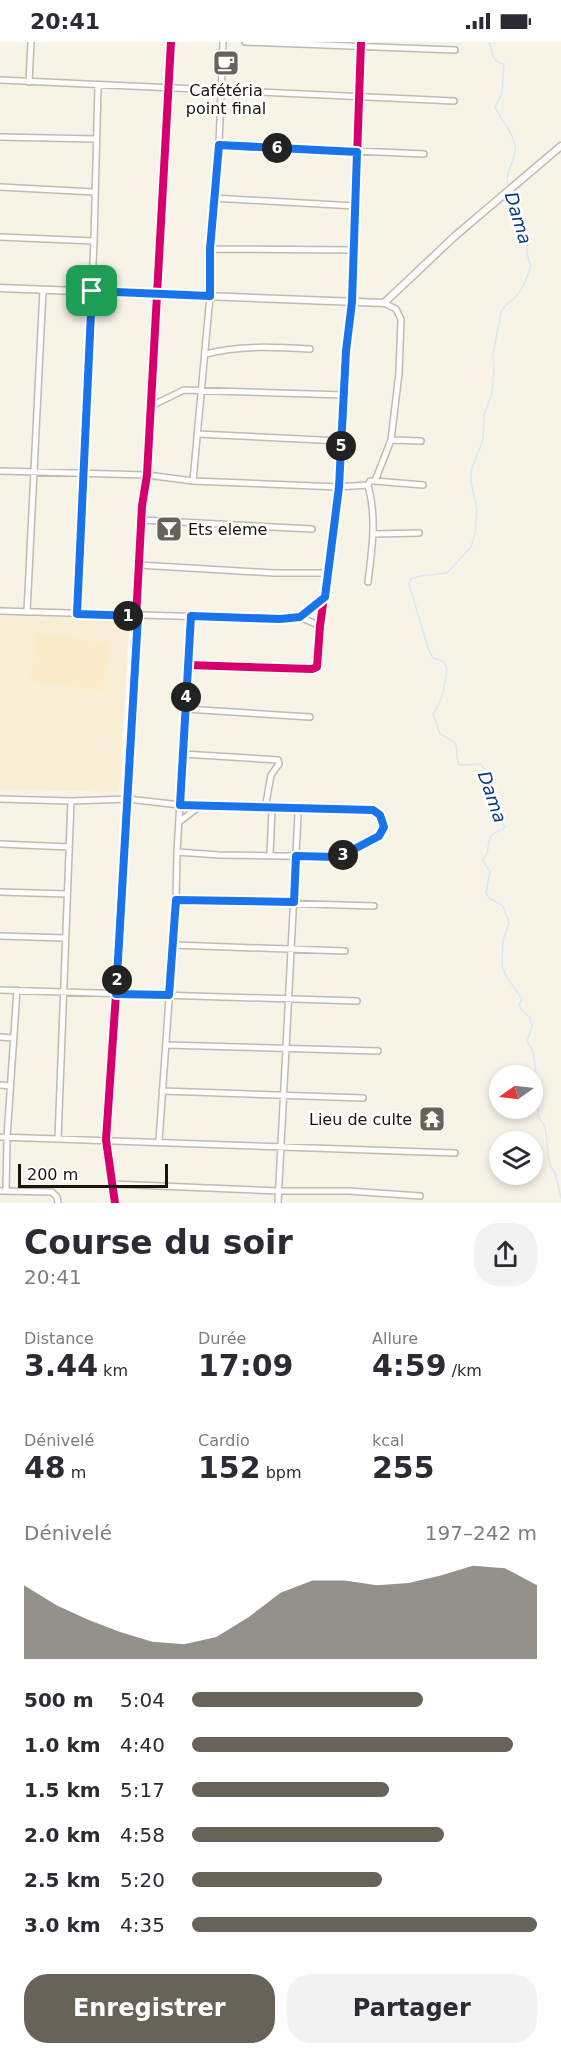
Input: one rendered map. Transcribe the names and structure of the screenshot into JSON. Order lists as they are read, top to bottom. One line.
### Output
{"water":["Dama"],"places":{"cafe":["Cafétéria point final"],"bar":["Ets eleme"],"temple":["Lieu de culte"]},"scale_bar":"200 m","north":"left","page":{"status":"20:41","pins":["6","5","1","4","3","2"],"scale":"200 m","heading":["Course du soir","20:41"],"stats":[["Distance","3.44 km"],["Durée","17:09"],["Allure","4:59 /km"],["Dénivelé","48 m"],["Cardio","152 bpm"],["kcal","255"]],"chart":["Dénivelé","197–242 m"],"list":[{"name":"500 m","note":"5:04"},{"name":"1.0 km","note":"4:40"},{"name":"1.5 km","note":"5:17"},{"name":"2.0 km","note":"4:58"},{"name":"2.5 km","note":"5:20"},{"name":"3.0 km","note":"4:35"}],"buttons":["Enregistrer","Partager"]}}
